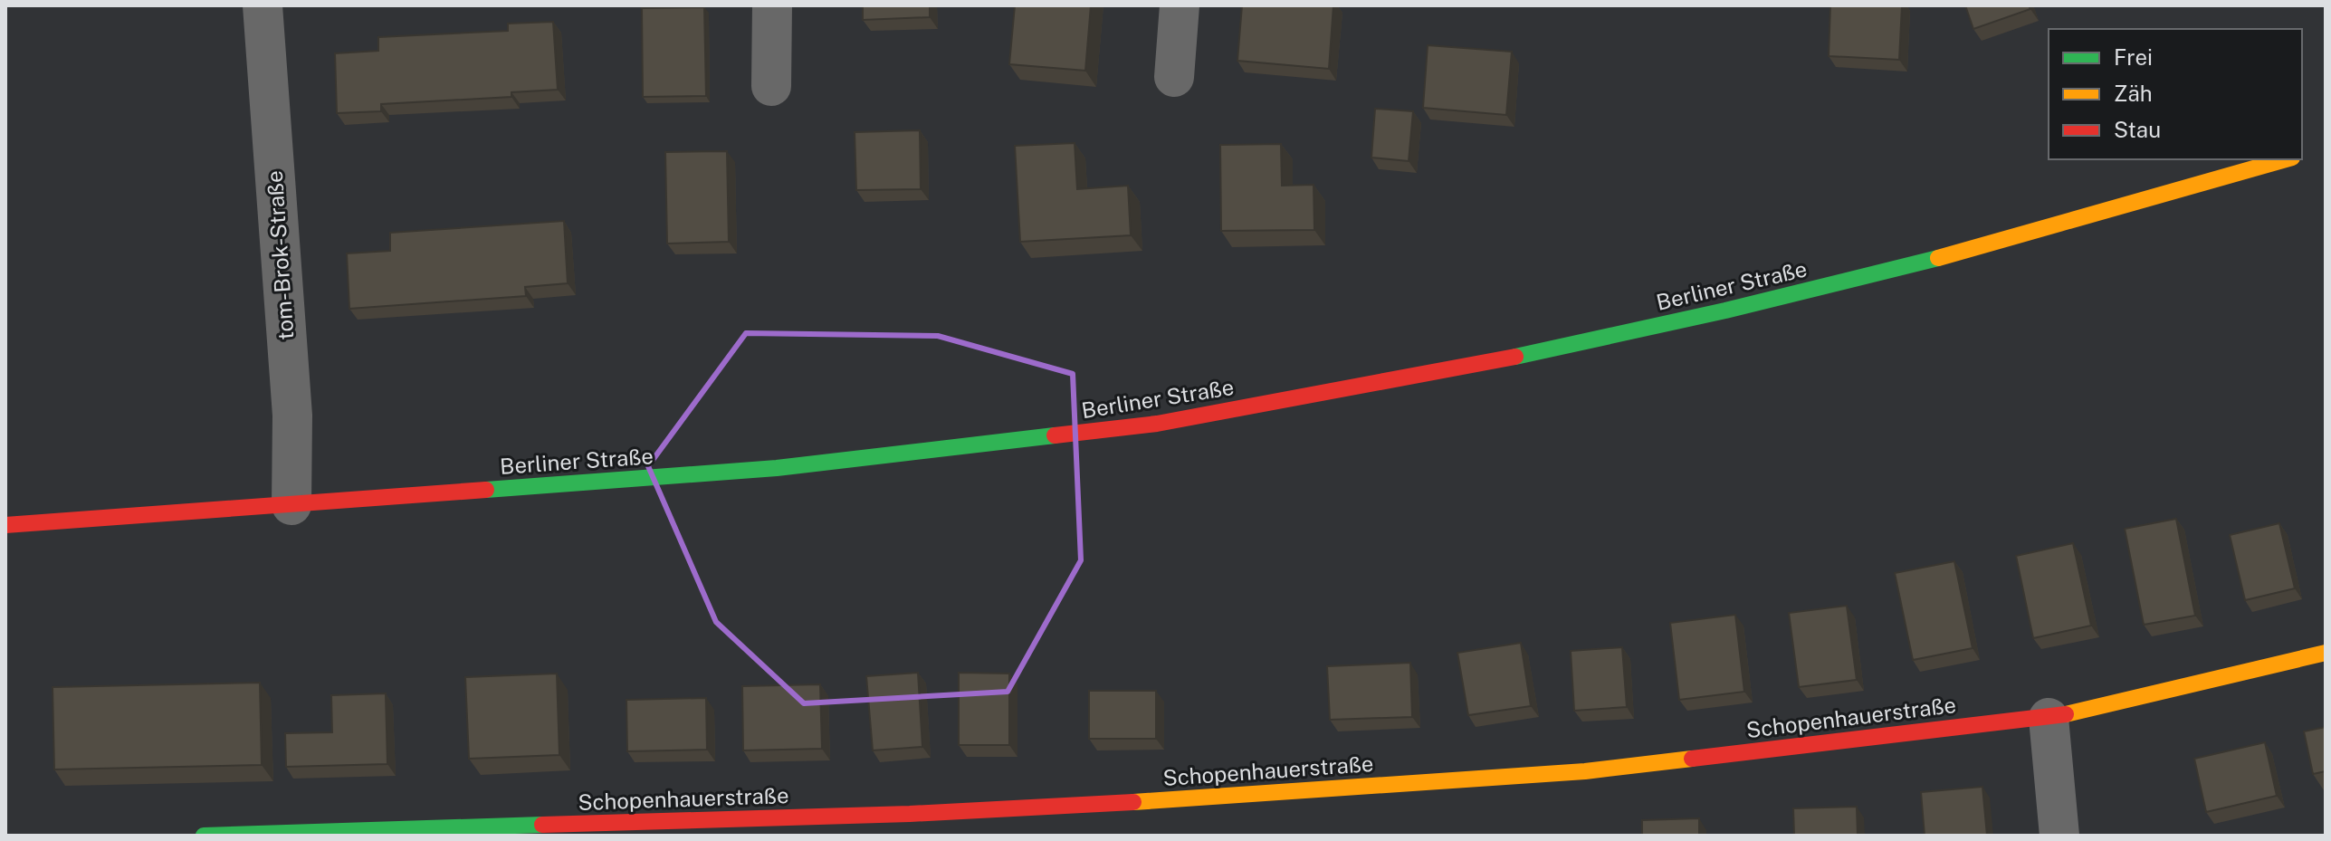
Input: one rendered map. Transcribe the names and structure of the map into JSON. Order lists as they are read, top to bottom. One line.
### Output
{"streets":{"main road":["Berliner Straße","Schopenhauerstraße"],"street":["tom-Brok-Straße"]},"crossings":[["tom-Brok-Straße","Berliner Straße"]],"legend":["Frei","Zäh","Stau"]}
